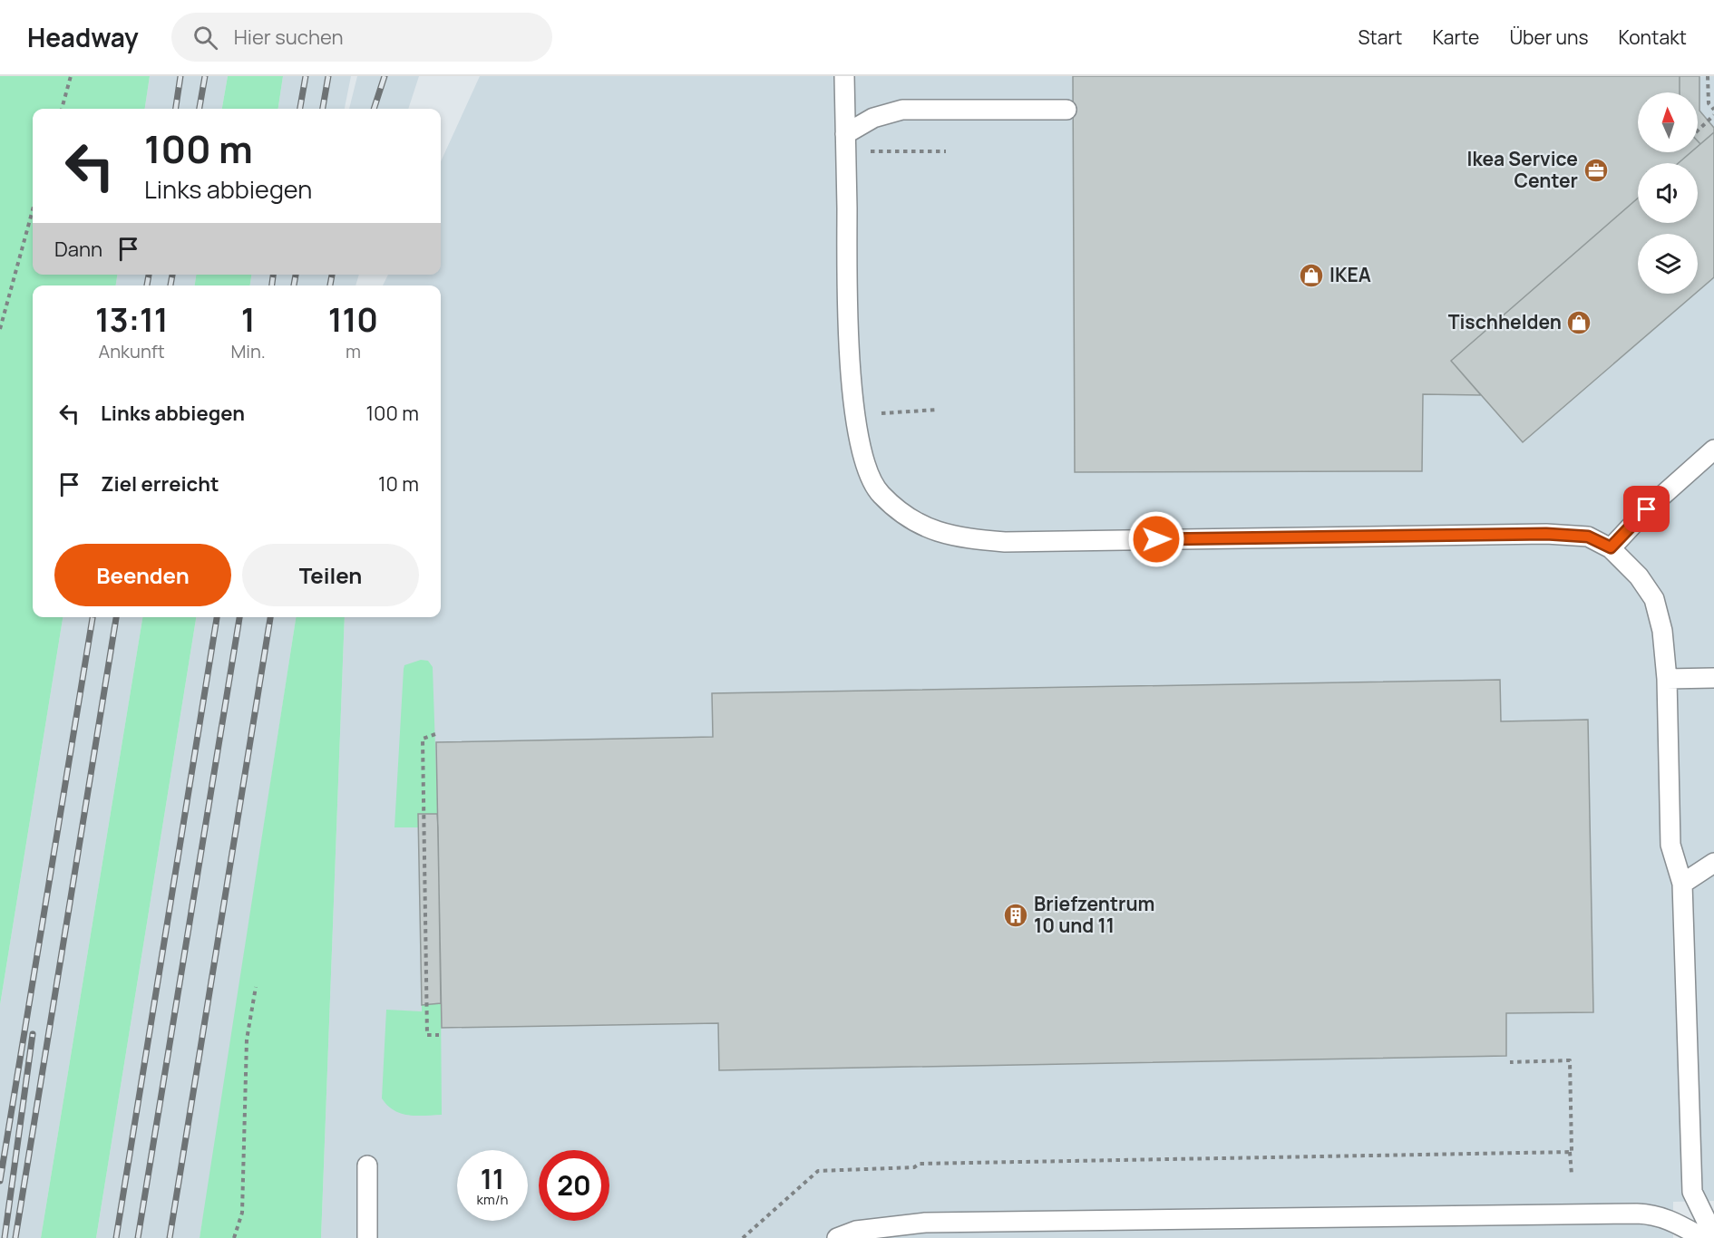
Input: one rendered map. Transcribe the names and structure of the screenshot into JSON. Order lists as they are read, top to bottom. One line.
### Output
{"places":{"office":["Ikea Service Center"],"shop":["IKEA","Tischhelden"],"building":["Briefzentrum 10 und 11"]},"north":"top","page":{"header":"Headway","search":"Hier suchen","nav":["Start","Karte","Über uns","Kontakt"],"turn":["100 m","Links abbiegen"],"then":"Dann","eta":["13:11","Ankunft","1","Min.","110","m"],"list":[{"name":"Links abbiegen","value":"100 m"},{"name":"Ziel erreicht","value":"10 m"}],"buttons":["Beenden","Teilen"],"speed":"11 km/h","limit":"20"}}
